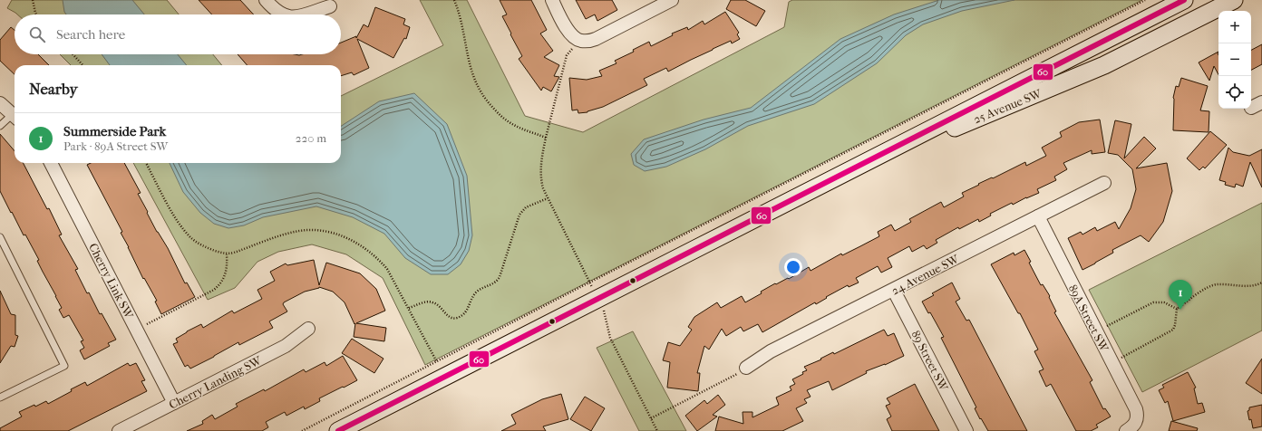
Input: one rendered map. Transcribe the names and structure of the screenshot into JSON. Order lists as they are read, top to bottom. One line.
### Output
{"streets":{"main road":["25 Avenue SW"],"street":["24 Avenue SW","Cherry Link SW","89A Street SW","89 Street SW","Cherry Landing SW"]},"crossings":[["24 Avenue SW","89A Street SW"],["24 Avenue SW","89 Street SW"],["Cherry Link SW","Cherry Landing SW"]],"lines":["transit line 60"],"page":{"map_buttons":["+","−"],"search":"Search here","heading":"Nearby","list":[{"mark":"1","name":"Summerside Park","note":"Park · 89A Street SW","value":"220 m"}],"pins":"1"}}
